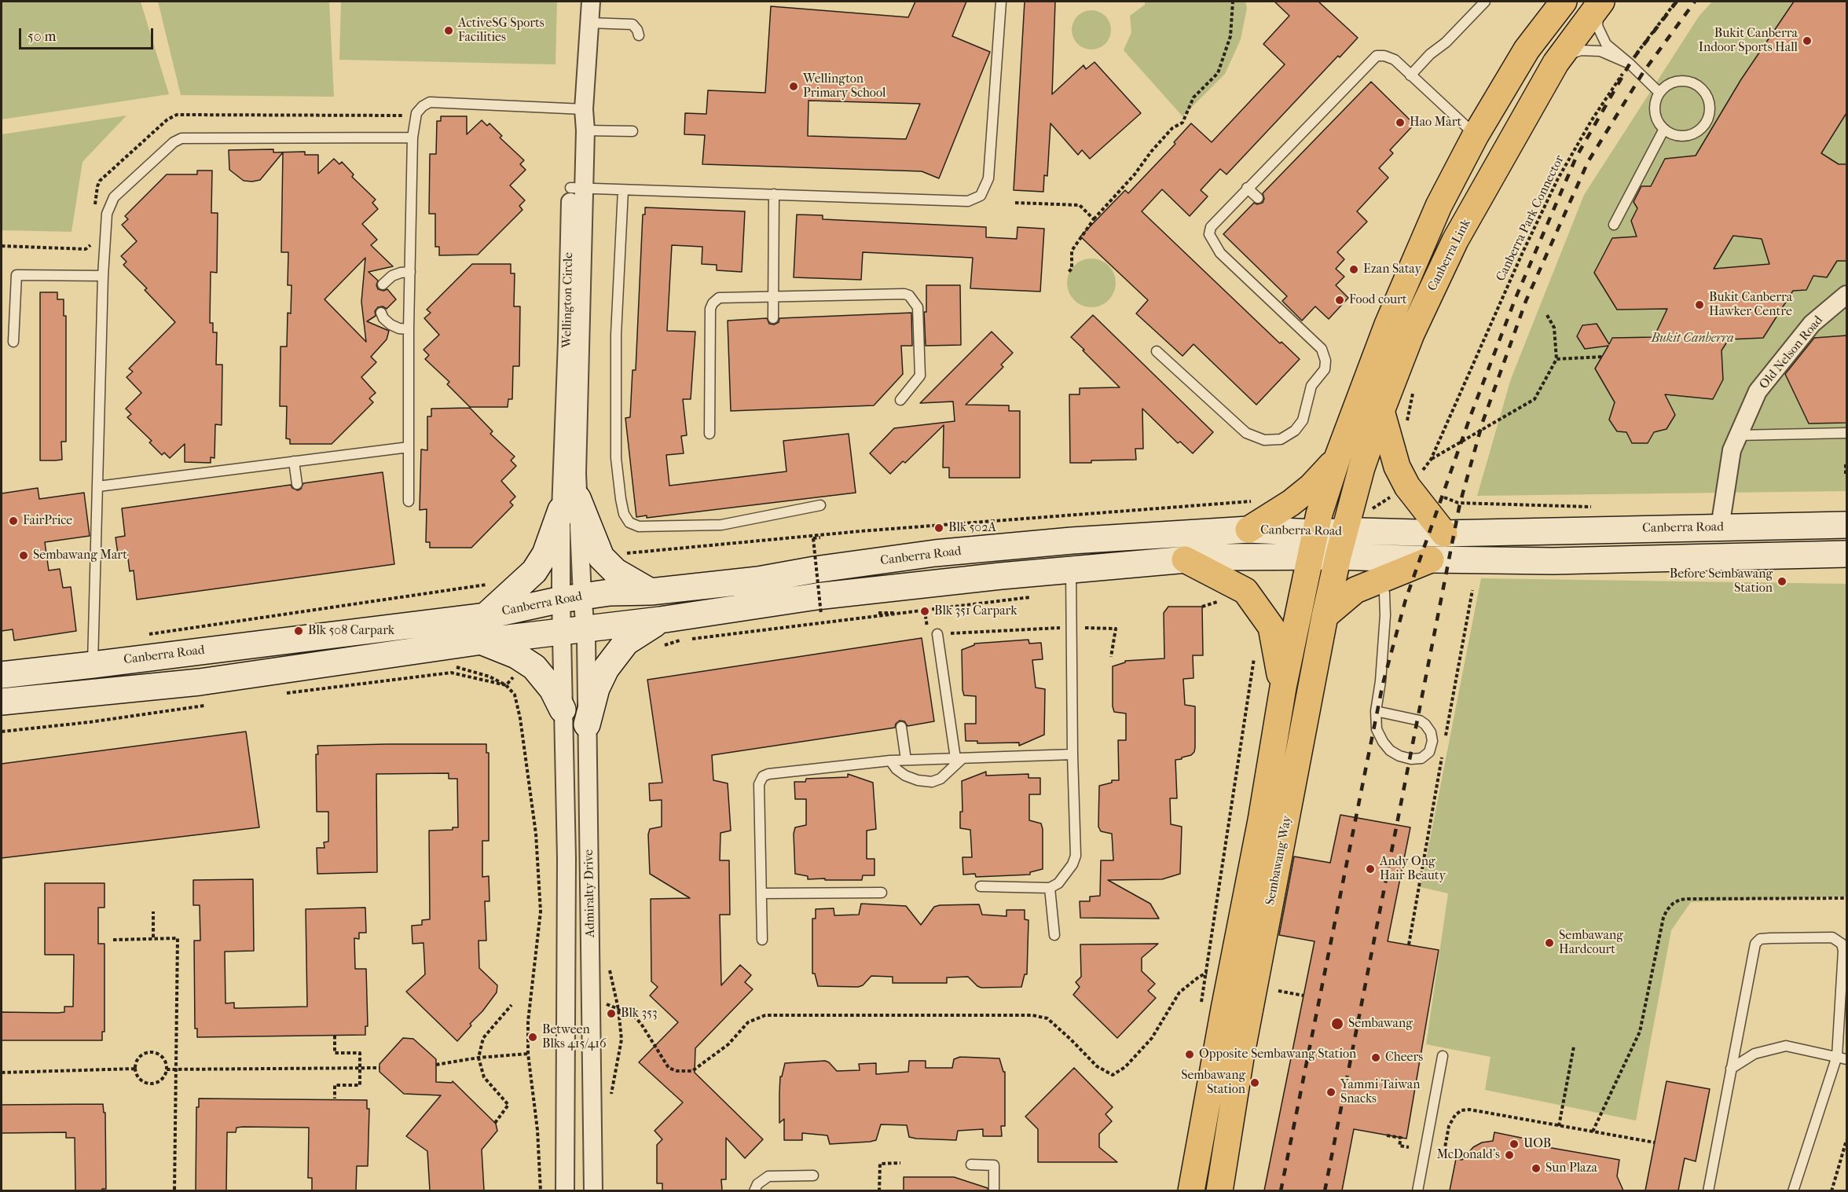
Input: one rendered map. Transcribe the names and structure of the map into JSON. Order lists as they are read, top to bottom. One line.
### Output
{"streets":{"main road":["Canberra Link","Canberra Road","Sembawang Way"],"street":["Wellington Circle","Old Nelson Road","Admiralty Drive"],"path":["Canberra Park Connector"]},"crossings":[["Canberra Link","Canberra Road"],["Canberra Link","Sembawang Way"],["Wellington Circle","Canberra Road"],["Wellington Circle","Admiralty Drive"],["Old Nelson Road","Canberra Road"],["Canberra Road","Sembawang Way"],["Canberra Road","Admiralty Drive"]],"parks":["Bukit Canberra"],"places":["ActiveSG Sports Facilities","Bukit Canberra Indoor Sports Hall","Wellington Primary School","Hao Mart","Ezan Satay","Food court","Bukit Canberra Hawker Centre","FairPrice","Blk 502A","Sembawang Mart","Before Sembawang Station","Blk 351 Carpark","Blk 508 Carpark","Andy Ong Hair Beauty","Sembawang Hardcourt","Blk 353","Sembawang","Between Blks 415/416","Opposite Sembawang Station","Cheers","Sembawang Station","Yammi Taiwan Snacks","UOB","McDonald's","Sun Plaza"],"scale_bar":"50 m"}
